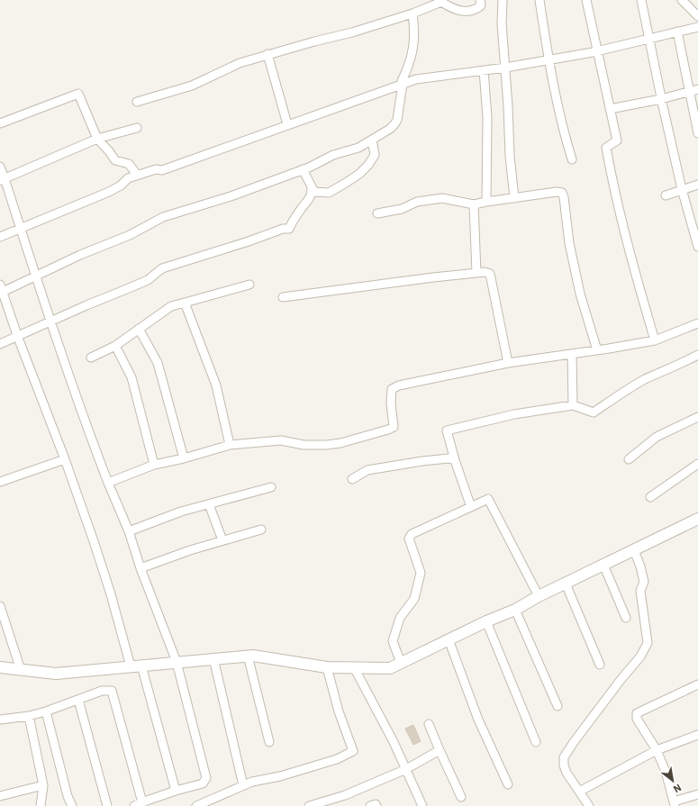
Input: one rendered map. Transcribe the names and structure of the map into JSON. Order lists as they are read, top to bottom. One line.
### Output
{"north":"bottom right"}
